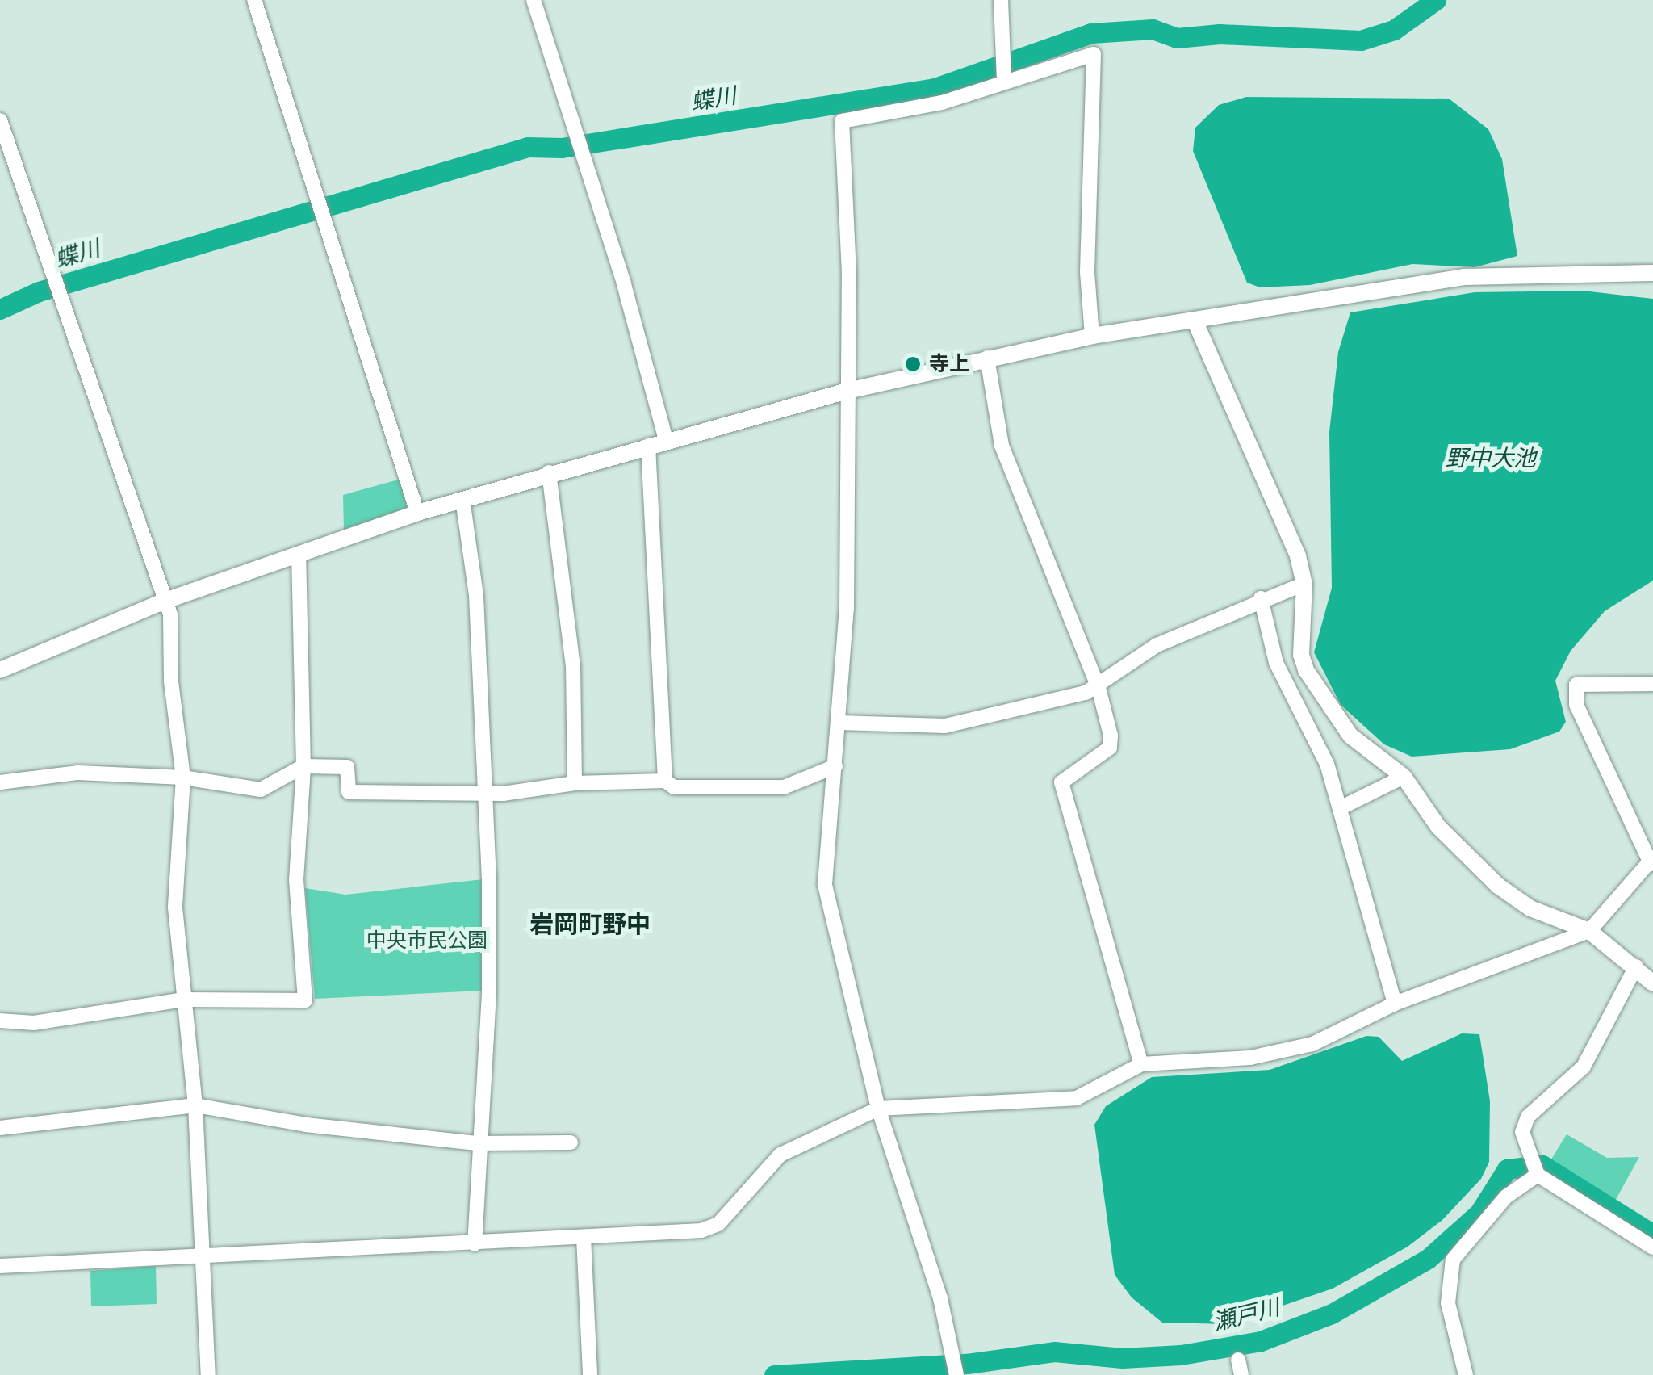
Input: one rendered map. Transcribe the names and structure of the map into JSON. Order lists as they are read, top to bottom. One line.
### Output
{"districts":["岩岡町野中"],"water":["蝶川","野中大池","瀬戸川"],"parks":["中央市民公園"],"places":["寺上"]}
